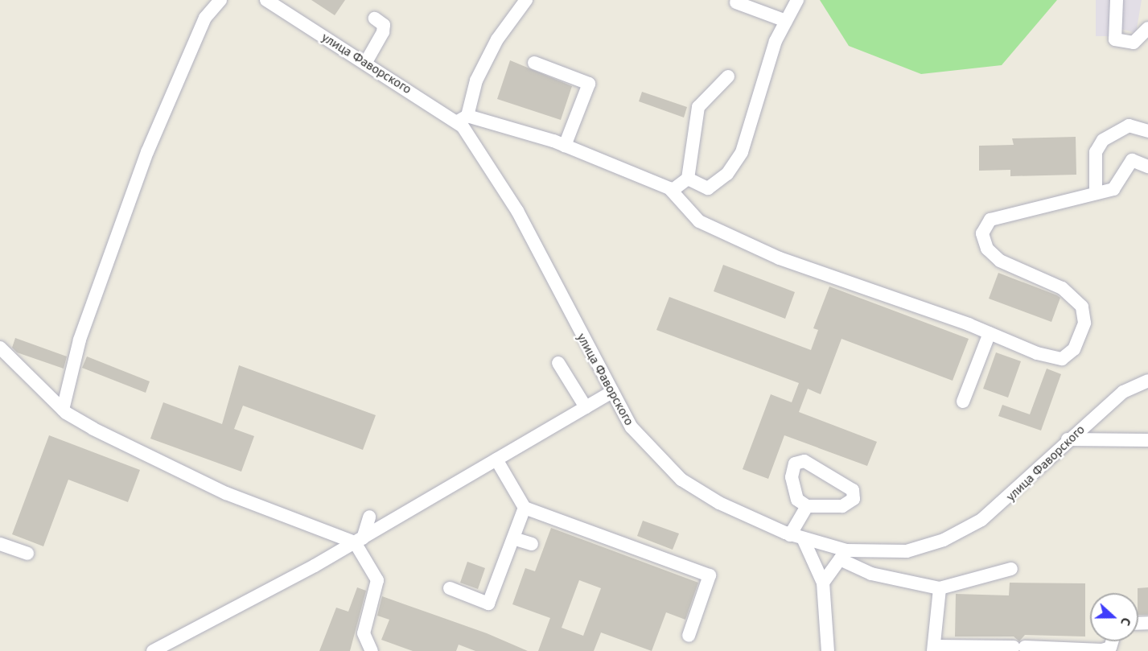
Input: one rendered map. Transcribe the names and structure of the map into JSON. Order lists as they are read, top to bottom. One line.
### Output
{"streets":{"street":["улица Фаворского"]},"north":"right"}
